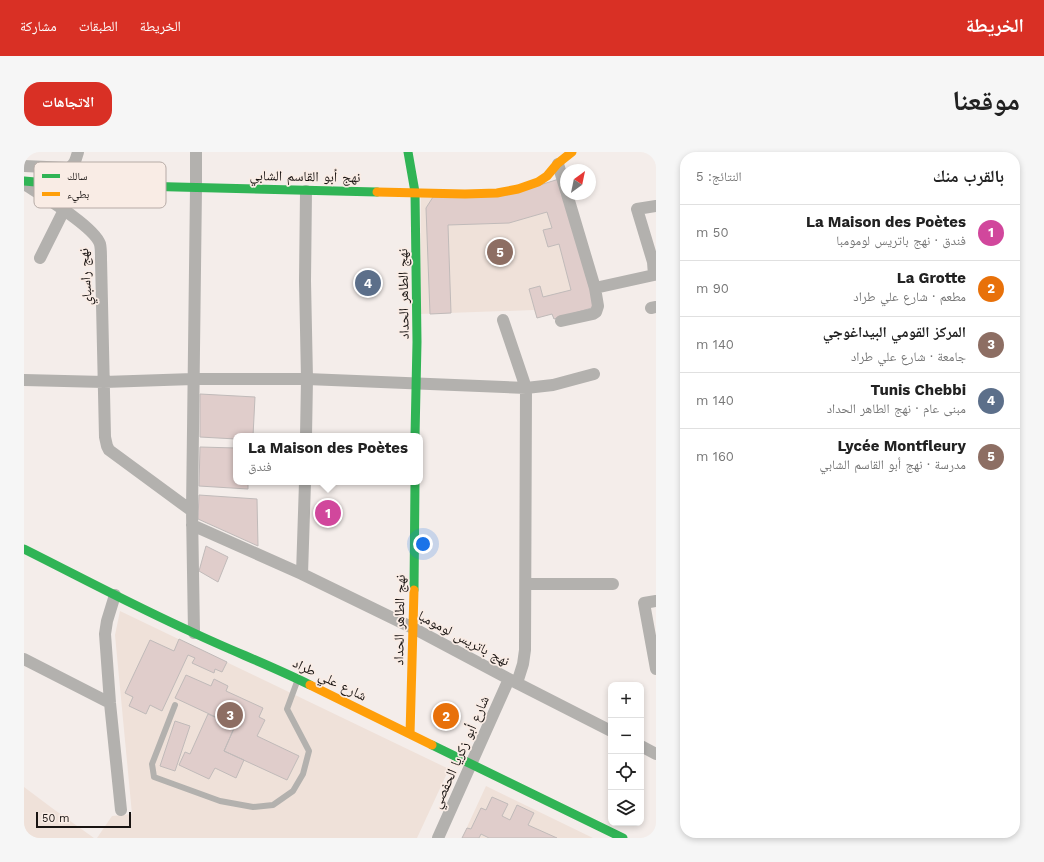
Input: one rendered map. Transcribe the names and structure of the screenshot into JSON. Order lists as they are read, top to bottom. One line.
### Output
{"streets":{"street":["نهج أبو القاسم الشابي","نهج راسباي","نهج الطاهر الحداد","نهج باتريس لومومبا","شارع علي طراد","شارع أبو زكريا الحفصي"]},"crossings":[["نهج أبو القاسم الشابي","نهج الطاهر الحداد"],["نهج الطاهر الحداد","نهج باتريس لومومبا"],["نهج الطاهر الحداد","شارع علي طراد"],["نهج باتريس لومومبا","شارع أبو زكريا الحفصي"],["شارع علي طراد","شارع أبو زكريا الحفصي"]],"legend":["سالك","بطيء"],"scale_bar":"50 m","north":"top right","page":{"header":"الخريطة","nav":["الخريطة","الطبقات","مشاركة"],"title":"موقعنا","buttons":"الاتجاهات","heading":["بالقرب منك","النتائج: 5"],"list":[{"mark":"1","name":"La Maison des Poètes","note":"فندق · نهج باتريس لومومبا","value":"50 m"},{"mark":"2","name":"La Grotte","note":"مطعم · شارع علي طراد","value":"90 m"},{"mark":"3","name":"المركز القومي البيداغوجي","note":"جامعة · شارع علي طراد","value":"140 m"},{"mark":"4","name":"Tunis Chebbi","note":"مبنى عام · نهج الطاهر الحداد","value":"140 m"},{"mark":"5","name":"Lycée Montfleury","note":"مدرسة · نهج أبو القاسم الشابي","value":"160 m"}],"pins":["5","4","1","3","2"],"popup":["La Maison des Poètes","فندق"],"map_buttons":["+","−"],"scale":"50 m"}}
